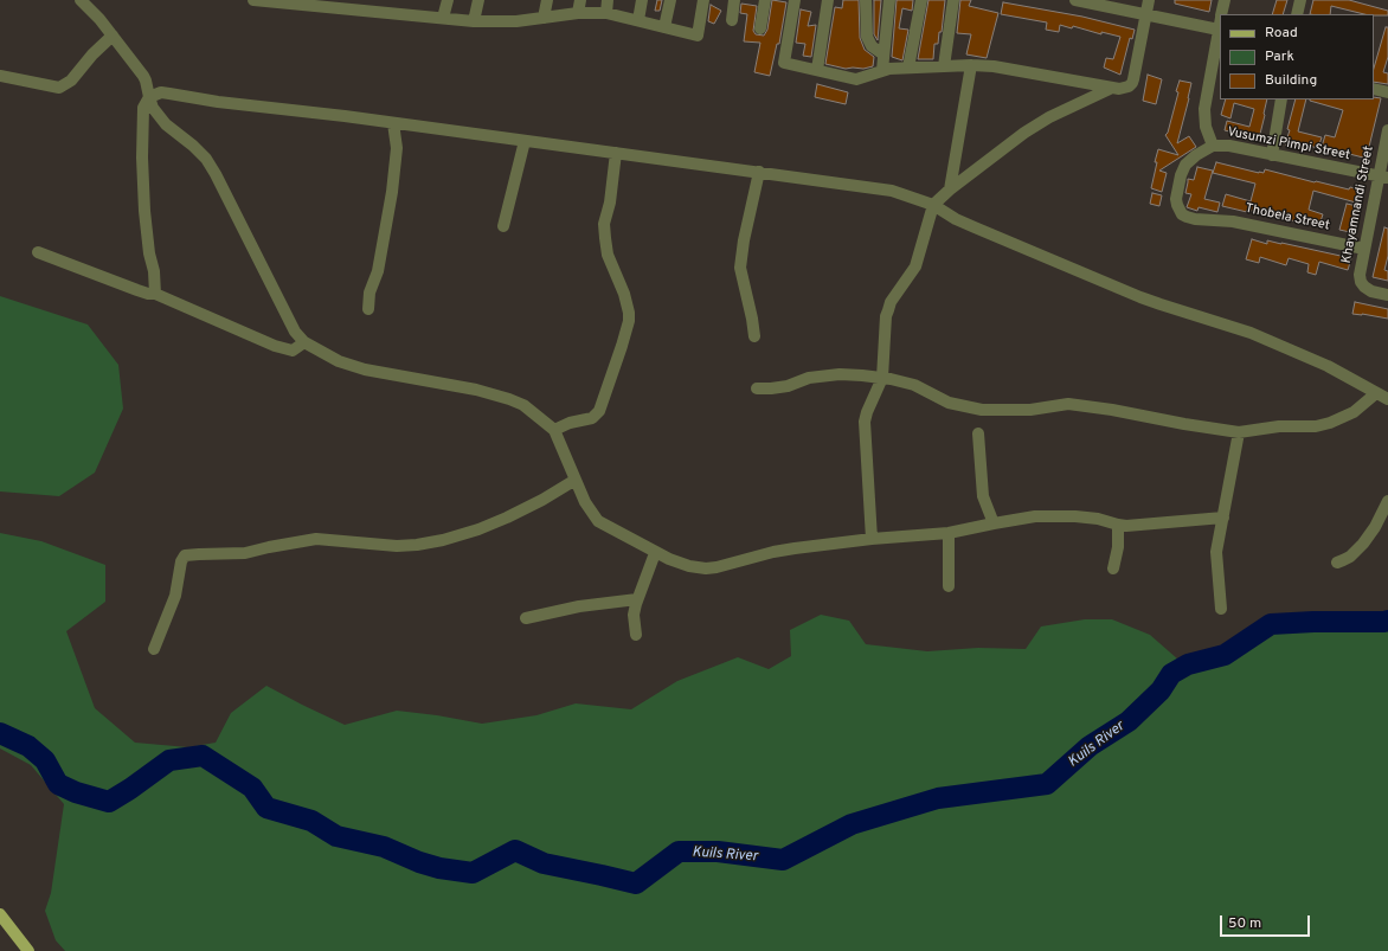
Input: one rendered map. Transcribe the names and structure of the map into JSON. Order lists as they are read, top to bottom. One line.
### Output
{"streets":{"street":["Vusumzi Pimpi Street","Khayamnandi Street","Thobela Street"]},"crossings":[["Vusumzi Pimpi Street","Khayamnandi Street"],["Vusumzi Pimpi Street","Thobela Street"],["Khayamnandi Street","Thobela Street"]],"water":["Kuils River"],"legend":["Road","Park","Building"],"scale_bar":"50 m"}
